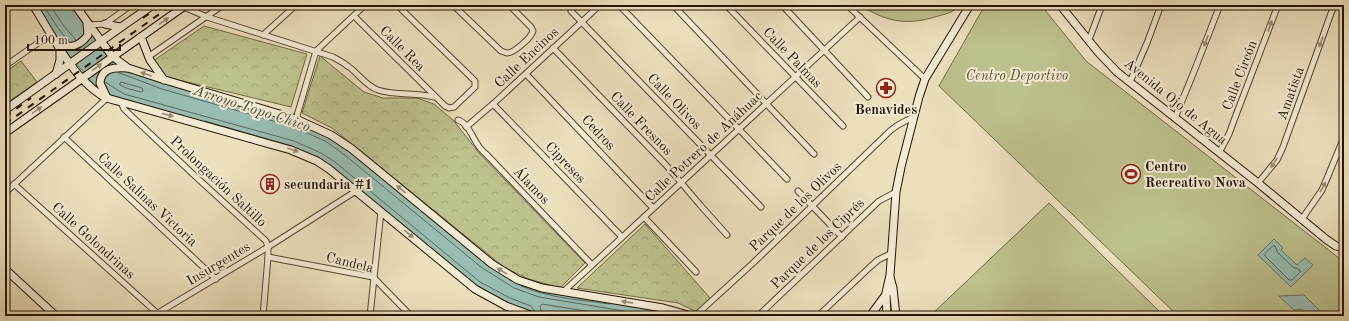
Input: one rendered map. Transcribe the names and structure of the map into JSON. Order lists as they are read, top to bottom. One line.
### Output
{"streets":{"main road":["Avenida Ojo de Agua"],"street":["Calle Rea","Calle Encinos","Calle Palmas","Calle Circón","Amatista","Calle Olivos","Calle Fresnos","Cedros","Calle Potrero de Anáhuac","Cipreses","Prolongación Saltillo","Álamos","Calle Salinas Victoria","Parque de los Olivos","Calle Golondrinas","Parque de los Ciprés","Candela","Insurgentes"]},"crossings":[["Calle Encinos","Calle Olivos"],["Calle Encinos","Calle Fresnos"],["Calle Encinos","Cedros"],["Calle Encinos","Cipreses"],["Calle Encinos","Álamos"],["Calle Palmas","Calle Potrero de Anáhuac"],["Calle Circón","Avenida Ojo de Agua"],["Amatista","Avenida Ojo de Agua"],["Calle Olivos","Calle Potrero de Anáhuac"],["Calle Fresnos","Calle Potrero de Anáhuac"],["Cedros","Calle Potrero de Anáhuac"],["Calle Potrero de Anáhuac","Cipreses"],["Calle Potrero de Anáhuac","Álamos"],["Prolongación Saltillo","Candela"],["Prolongación Saltillo","Insurgentes"],["Calle Salinas Victoria","Insurgentes"],["Calle Golondrinas","Insurgentes"]],"one_way":["Calle Circón","Amatista"],"water":["Arroyo Topo Chico"],"parks":["Centro Deportivo"],"places":{"pharmacy":["Benavides"],"sports":["Centro Recreativo Nova"],"building":["secundaria #1"]},"scale_bar":"100 m"}
